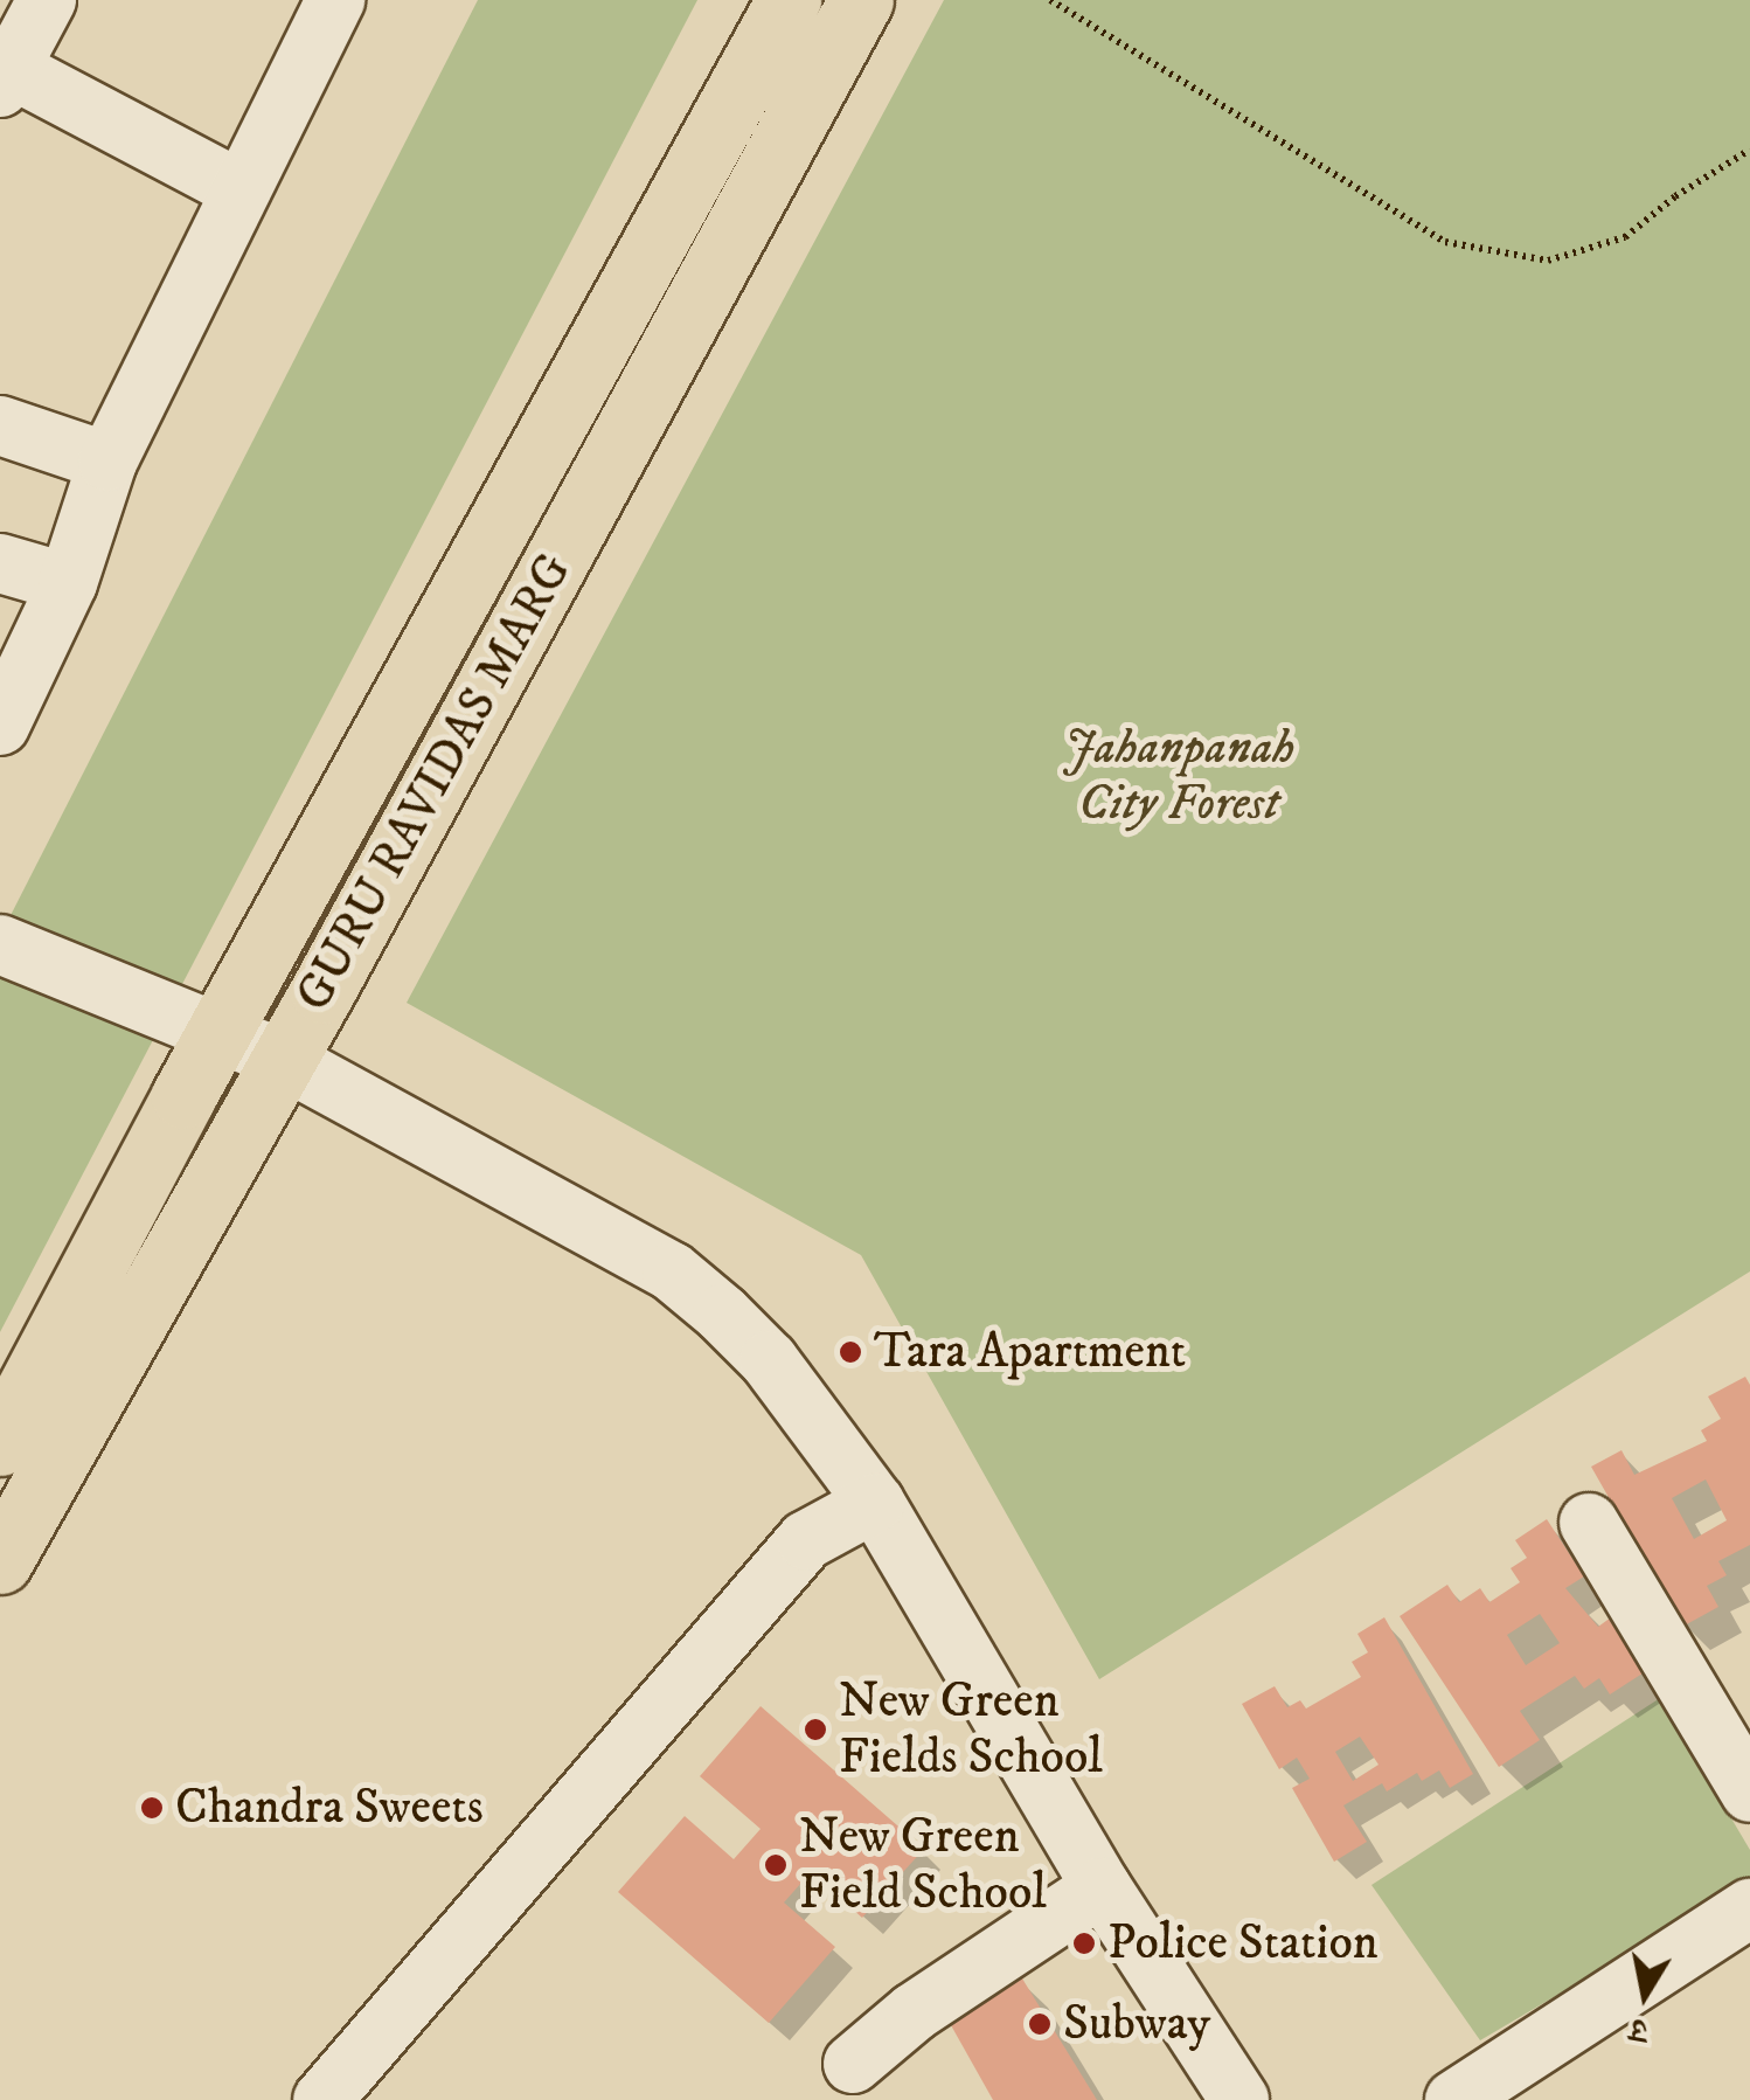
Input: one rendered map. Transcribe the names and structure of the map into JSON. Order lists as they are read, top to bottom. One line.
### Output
{"streets":{"main road":["GURU RAVIDAS MARG"]},"parks":["Jahanpanah City Forest"],"places":["Tara Apartment","New Green Fields School","Chandra Sweets","New Green Field School","Police Station","Subway"],"north":"bottom"}
